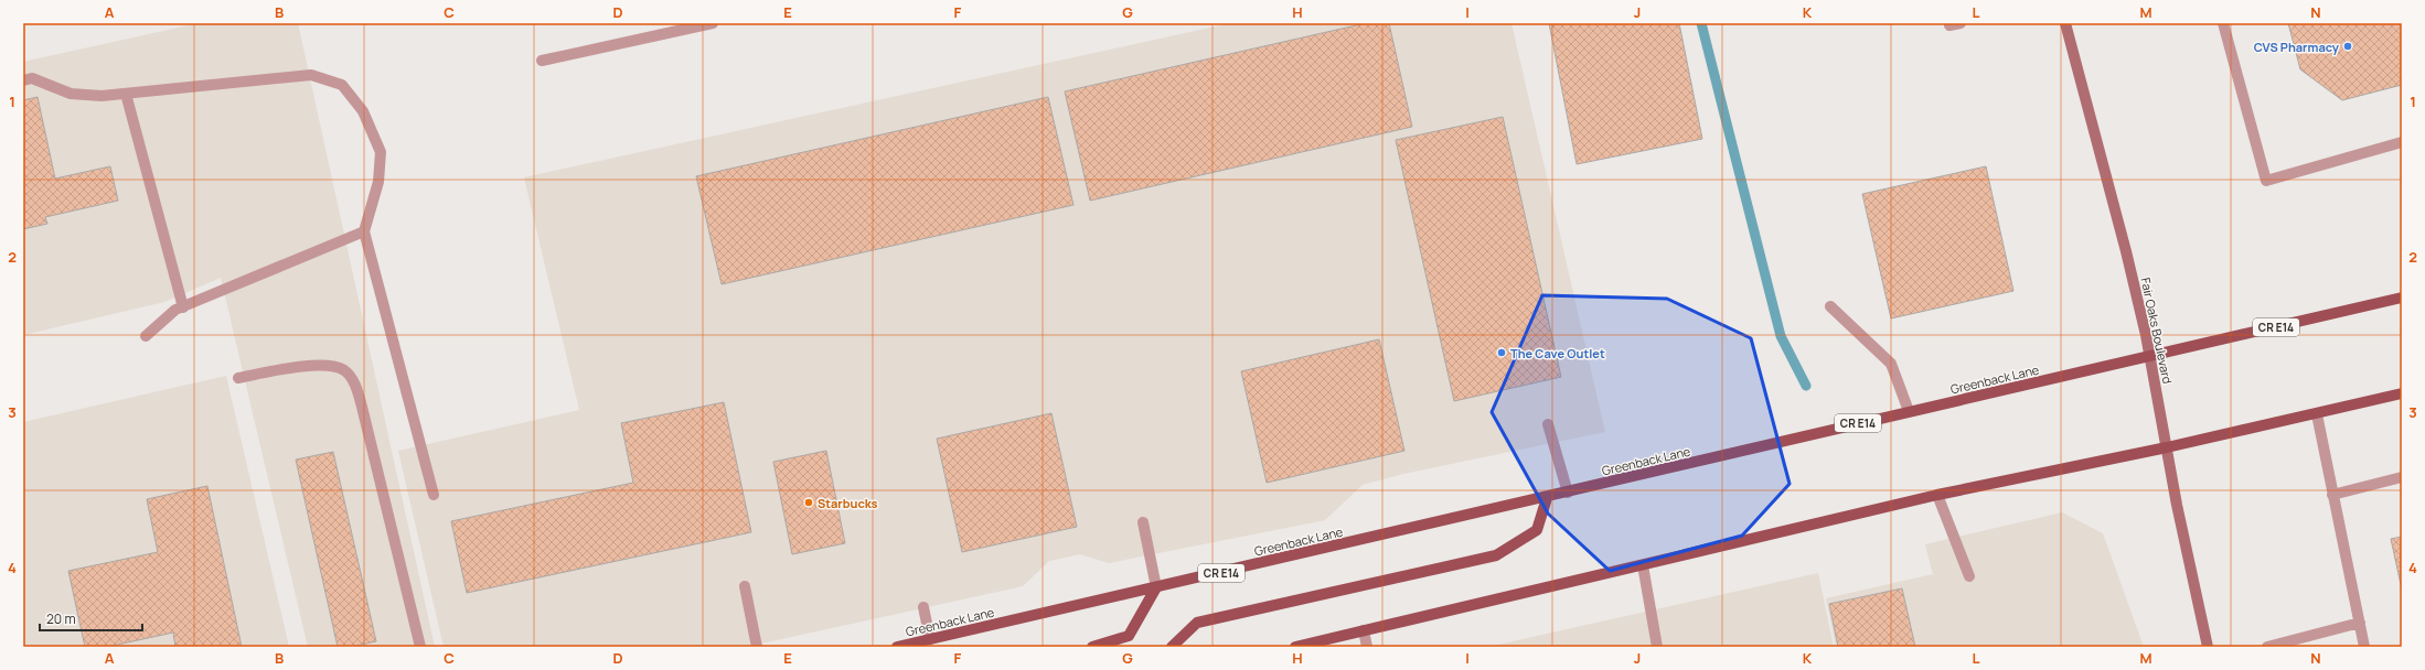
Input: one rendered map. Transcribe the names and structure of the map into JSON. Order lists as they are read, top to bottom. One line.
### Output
{"streets":{"main road":["CR E14","Fair Oaks Boulevard","Greenback Lane"]},"crossings":[["Fair Oaks Boulevard","Greenback Lane"]],"places":["CVS Pharmacy","The Cave Outlet","Starbucks"],"scale_bar":"20 m","grid":{"columns":["A","B","C","D","E","F","G","H","I","J","K","L","M","N"],"rows":["1","2","3","4"]}}
